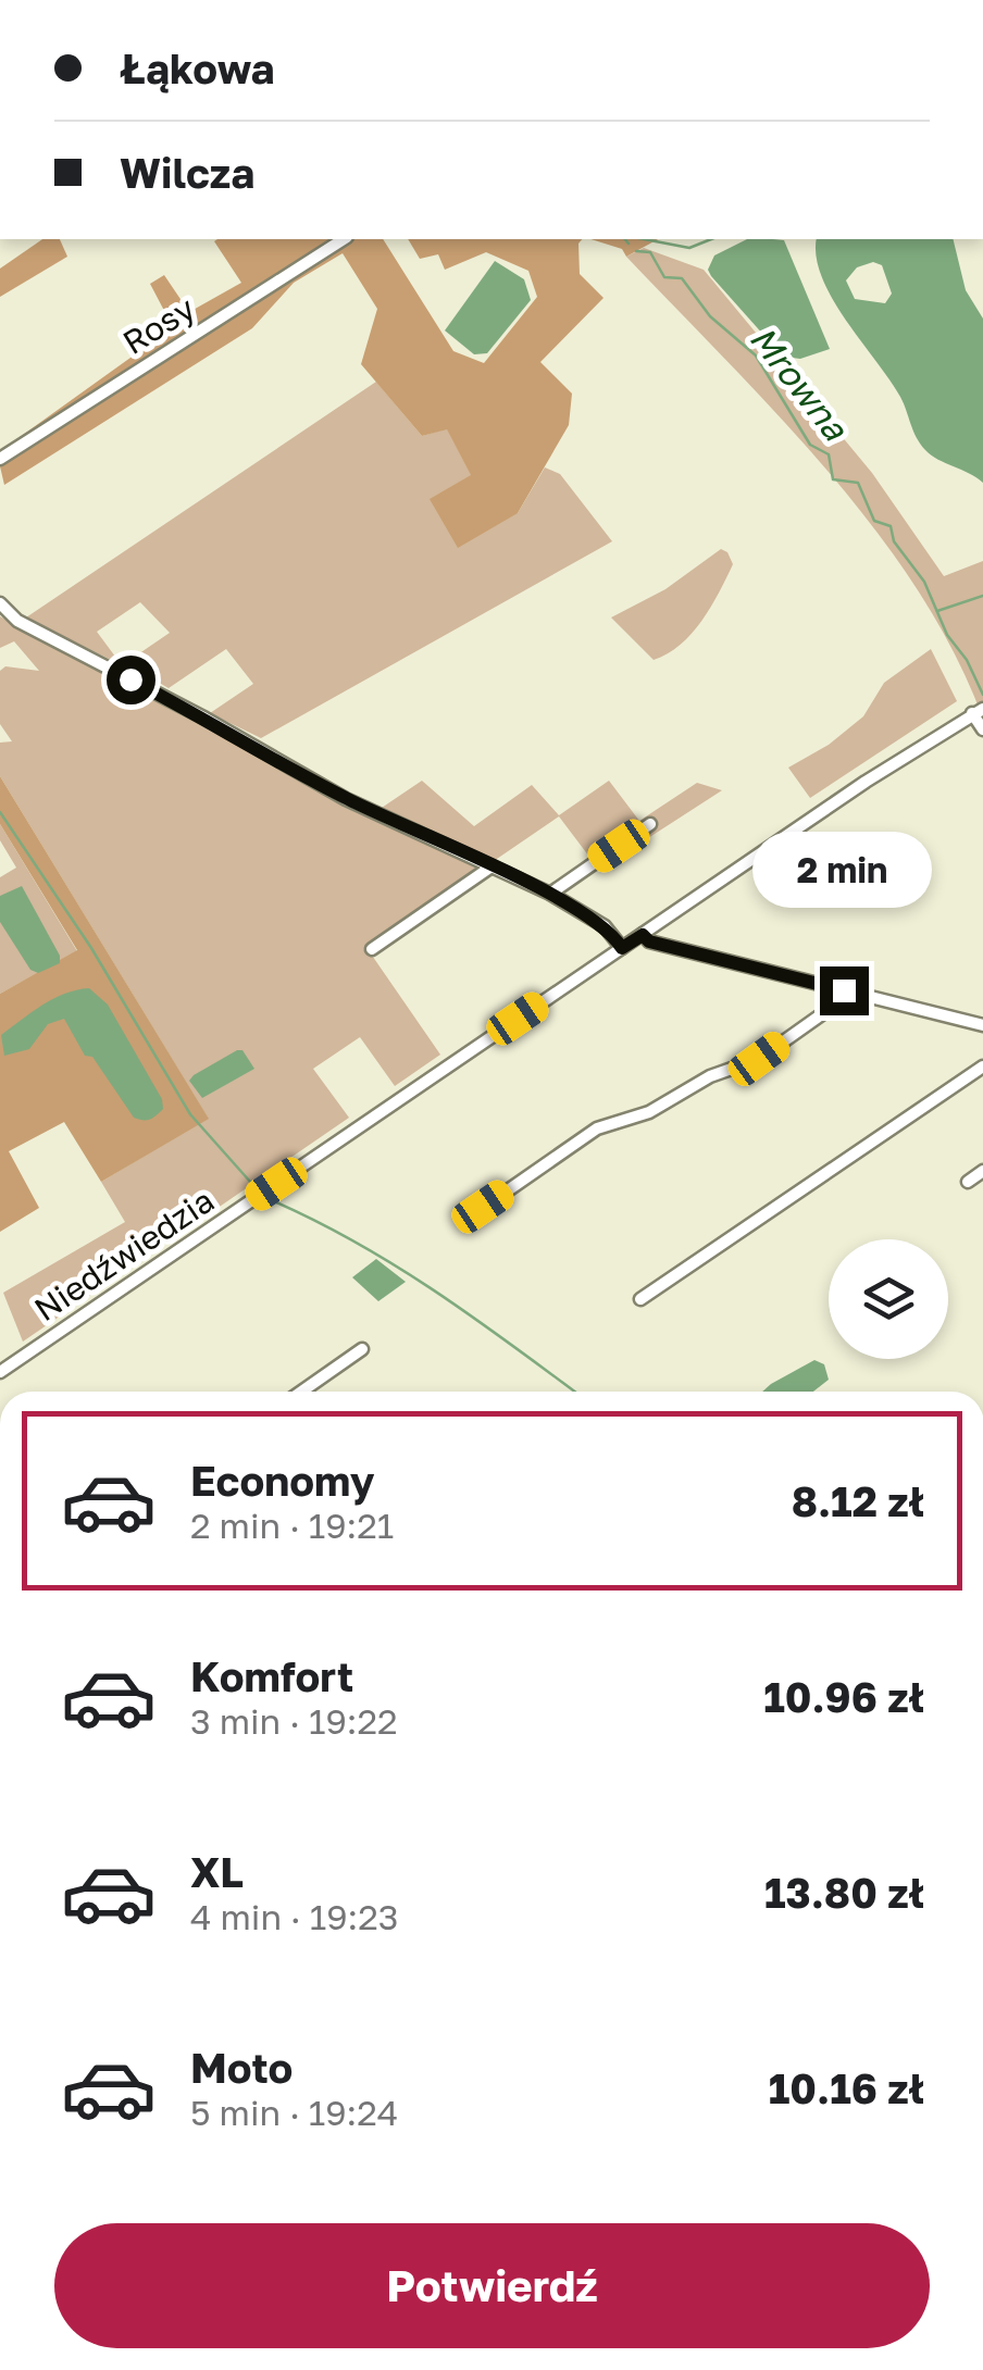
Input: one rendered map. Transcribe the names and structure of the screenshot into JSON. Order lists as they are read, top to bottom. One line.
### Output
{"streets":{"street":["Rosy","Niedźwiedzia"]},"water":["Mrowna"],"page":{"banner":["Łąkowa","Wilcza"],"bubble":"2 min","list":[{"name":"Economy","note":"2 min · 19:21","value":"8.12 zł"},{"name":"Komfort","note":"3 min · 19:22","value":"10.96 zł"},{"name":"XL","note":"4 min · 19:23","value":"13.80 zł"},{"name":"Moto","note":"5 min · 19:24","value":"10.16 zł"}],"buttons":"Potwierdź"}}
